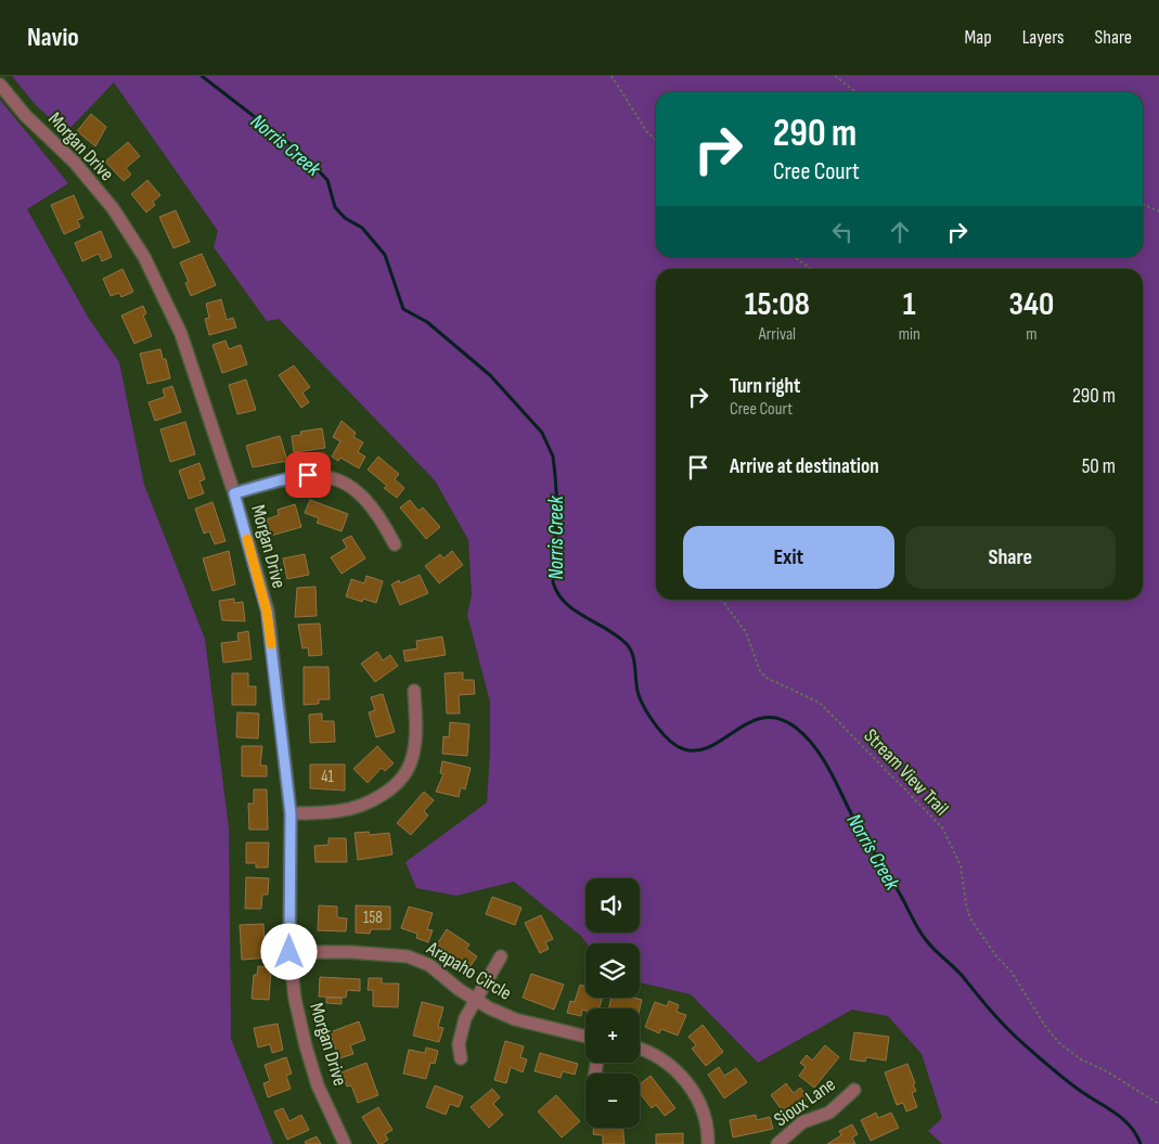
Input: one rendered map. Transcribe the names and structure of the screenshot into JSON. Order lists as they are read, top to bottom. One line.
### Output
{"streets":{"street":["Morgan Drive","Arapaho Circle","Sioux Lane"],"path":["Stream View Trail"]},"crossings":[["Morgan Drive","Arapaho Circle"]],"water":["Norris Creek"],"house_numbers":["41","158"],"page":{"header":"Navio","nav":["Map","Layers","Share"],"turn":["290 m","Cree Court"],"eta":["15:08","Arrival","1","min","340","m"],"list":[{"name":"Turn right","note":"Cree Court","value":"290 m"},{"name":"Arrive at destination","value":"50 m"}],"buttons":["Exit","Share"],"map_buttons":["+","−"]}}
